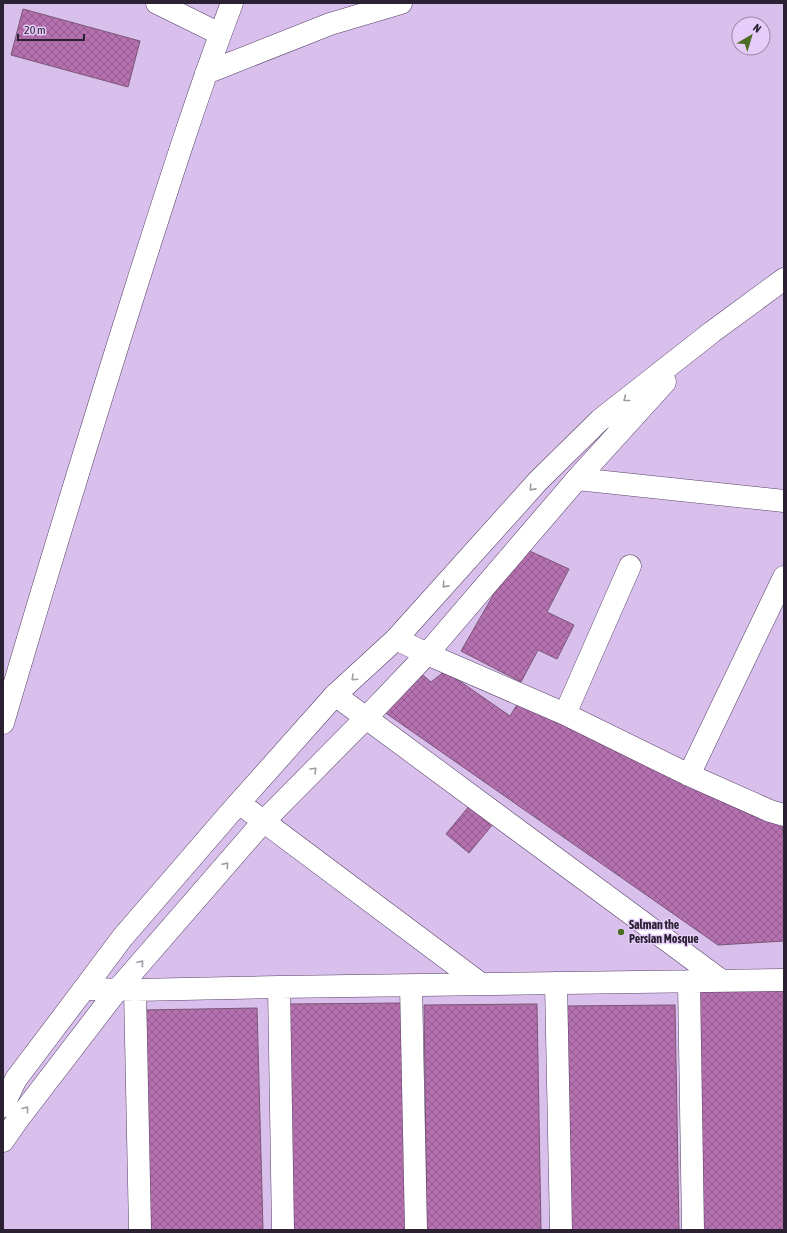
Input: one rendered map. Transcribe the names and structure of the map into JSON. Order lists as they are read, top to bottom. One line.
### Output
{"places":["Salman the Persian Mosque"],"scale_bar":"20 m","north":"top right"}
